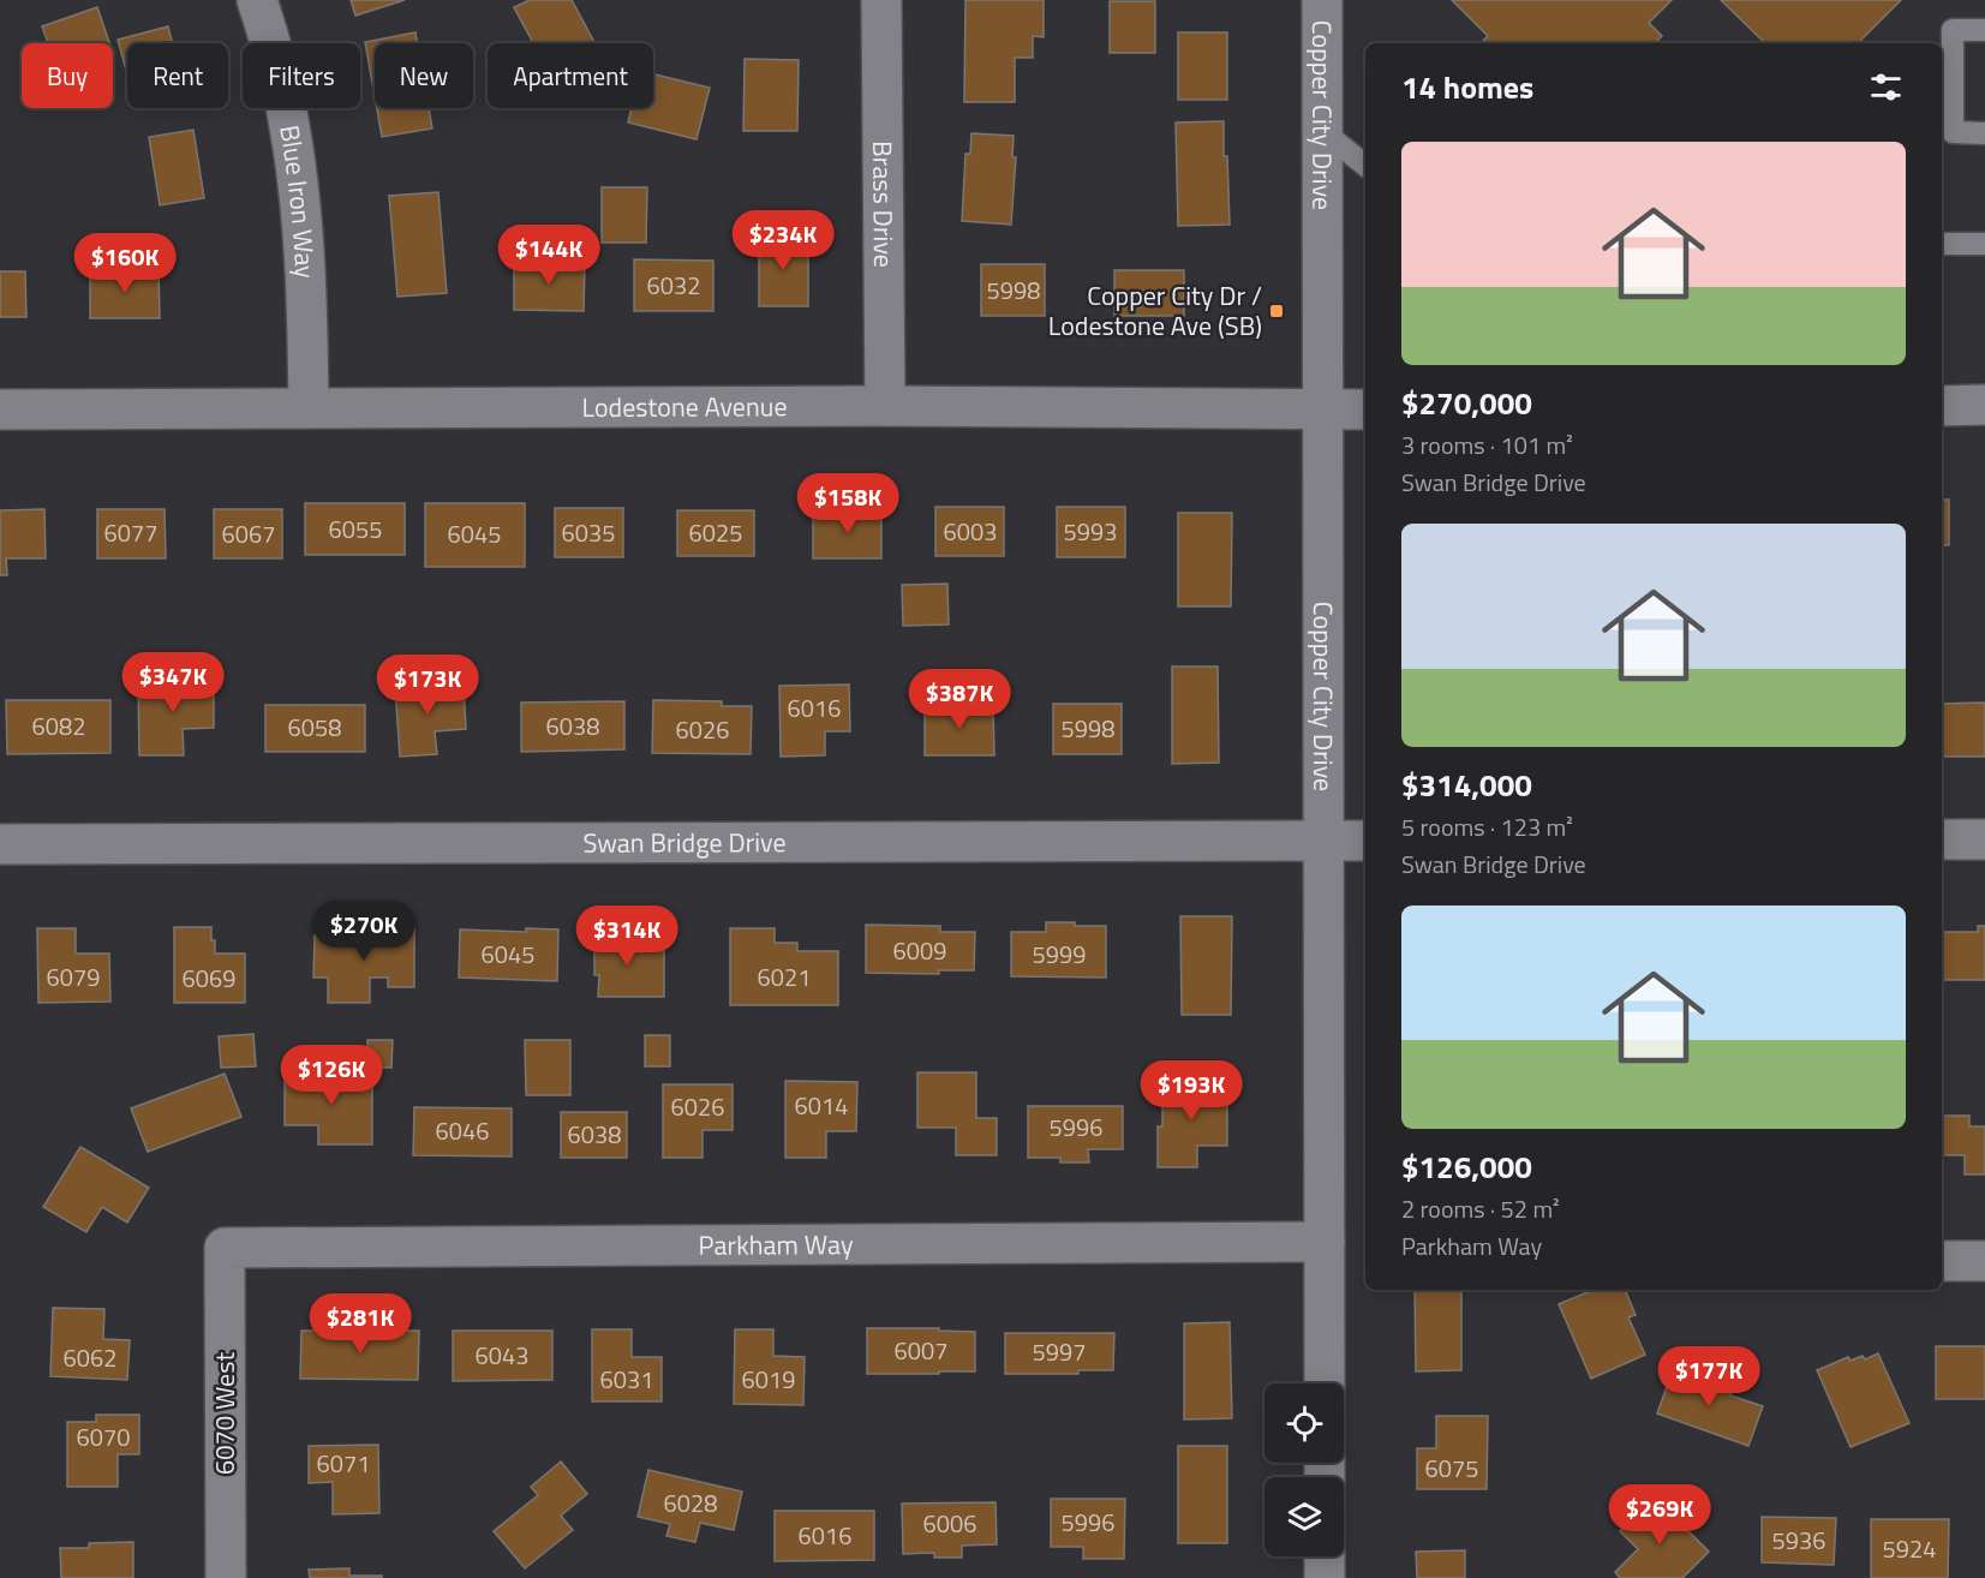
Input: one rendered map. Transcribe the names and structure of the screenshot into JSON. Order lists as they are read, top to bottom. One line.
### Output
{"streets":{"street":["Copper City Drive","Blue Iron Way","Brass Drive","Lodestone Avenue","Swan Bridge Drive","Parkham Way","6070 West"]},"crossings":[["Copper City Drive","Lodestone Avenue"],["Copper City Drive","Swan Bridge Drive"],["Copper City Drive","Parkham Way"],["Blue Iron Way","Lodestone Avenue"],["Brass Drive","Lodestone Avenue"],["Parkham Way","6070 West"]],"places":{"transit":["Copper City Dr / Lodestone Ave (SB)"]},"house_numbers":["6032","5998","6055","6003","5993","6077","6035","6025","6067","6045","6016","6082","6038","6058","5998","6026","6009","6045","5999","6079","6021","6069","6014","6026","5996","6046","6038","6007","5997","6043","6062","6031","6019","6070","6071","6075","6028","5996","6006","6016","5936","5924"],"page":{"chip":["Buy","Rent","Filters","New","Apartment"],"heading":"14 homes","list":[{"name":"$270,000","note":"3 rooms · 101 m² · Swan Bridge Drive"},{"name":"$314,000","note":"5 rooms · 123 m² · Swan Bridge Drive"},{"name":"$126,000","note":"2 rooms · 52 m² · Parkham Way"}],"price":["$234K","$144K","$160K","$158K","$347K","$173K","$387K","$270K","$314K","$126K","$193K","$281K","$177K","$269K"]}}
